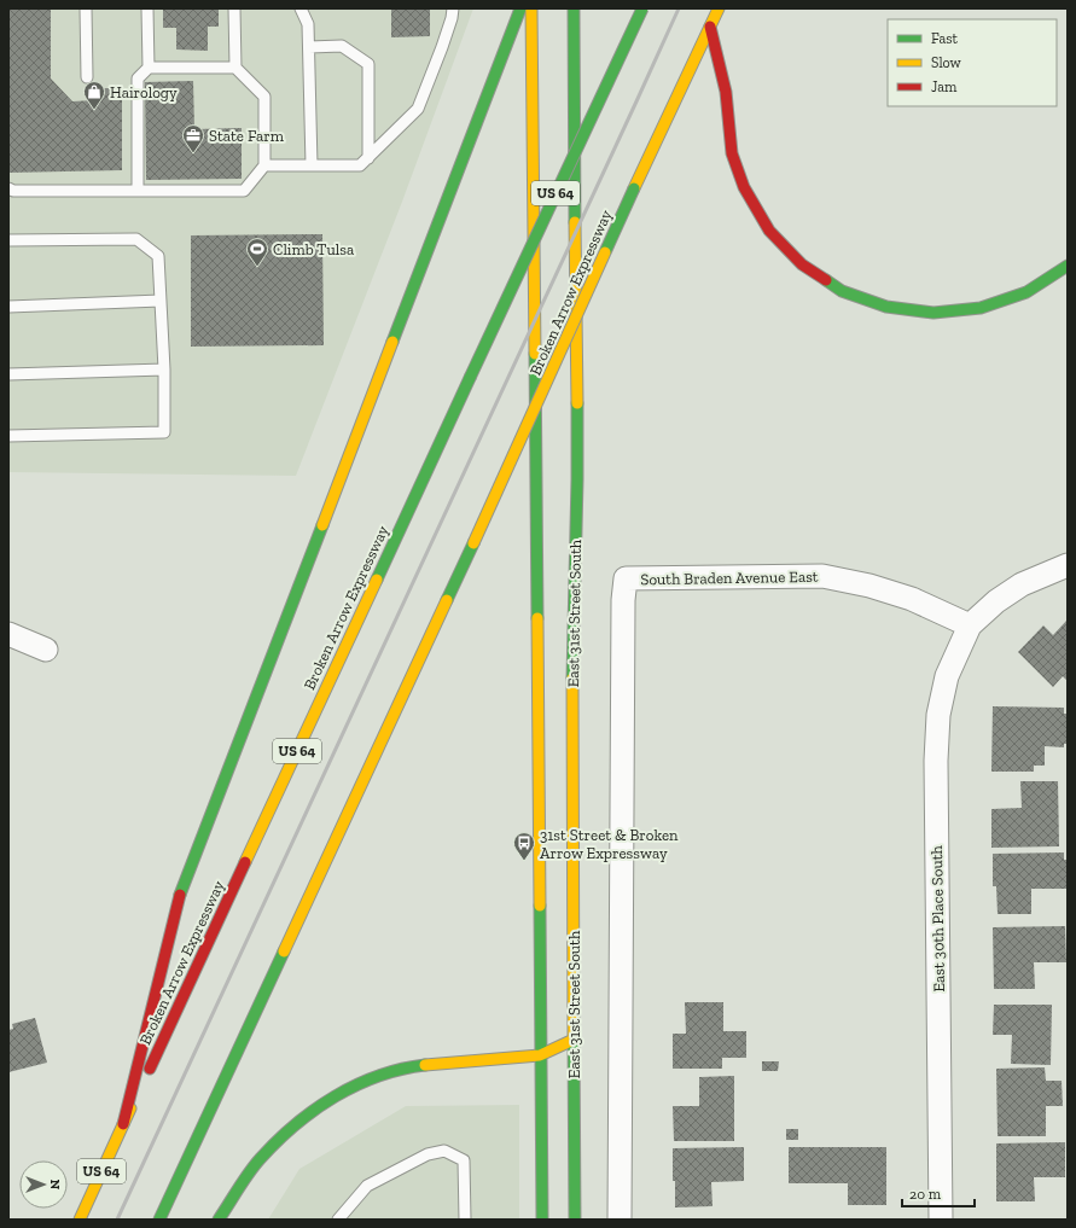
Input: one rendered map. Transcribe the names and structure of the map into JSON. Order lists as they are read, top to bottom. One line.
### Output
{"streets":{"main road":["US 64","Broken Arrow Expressway","East 31st Street South"],"street":["South Braden Avenue East","East 30th Place South"]},"crossings":[["South Braden Avenue East","East 30th Place South"]],"places":{"shop":["Hairology"],"office":["State Farm"],"sports":["Climb Tulsa"],"bus stop":["31st Street & Broken Arrow Expressway"]},"legend":["Fast","Slow","Jam"],"scale_bar":"20 m","north":"right"}
